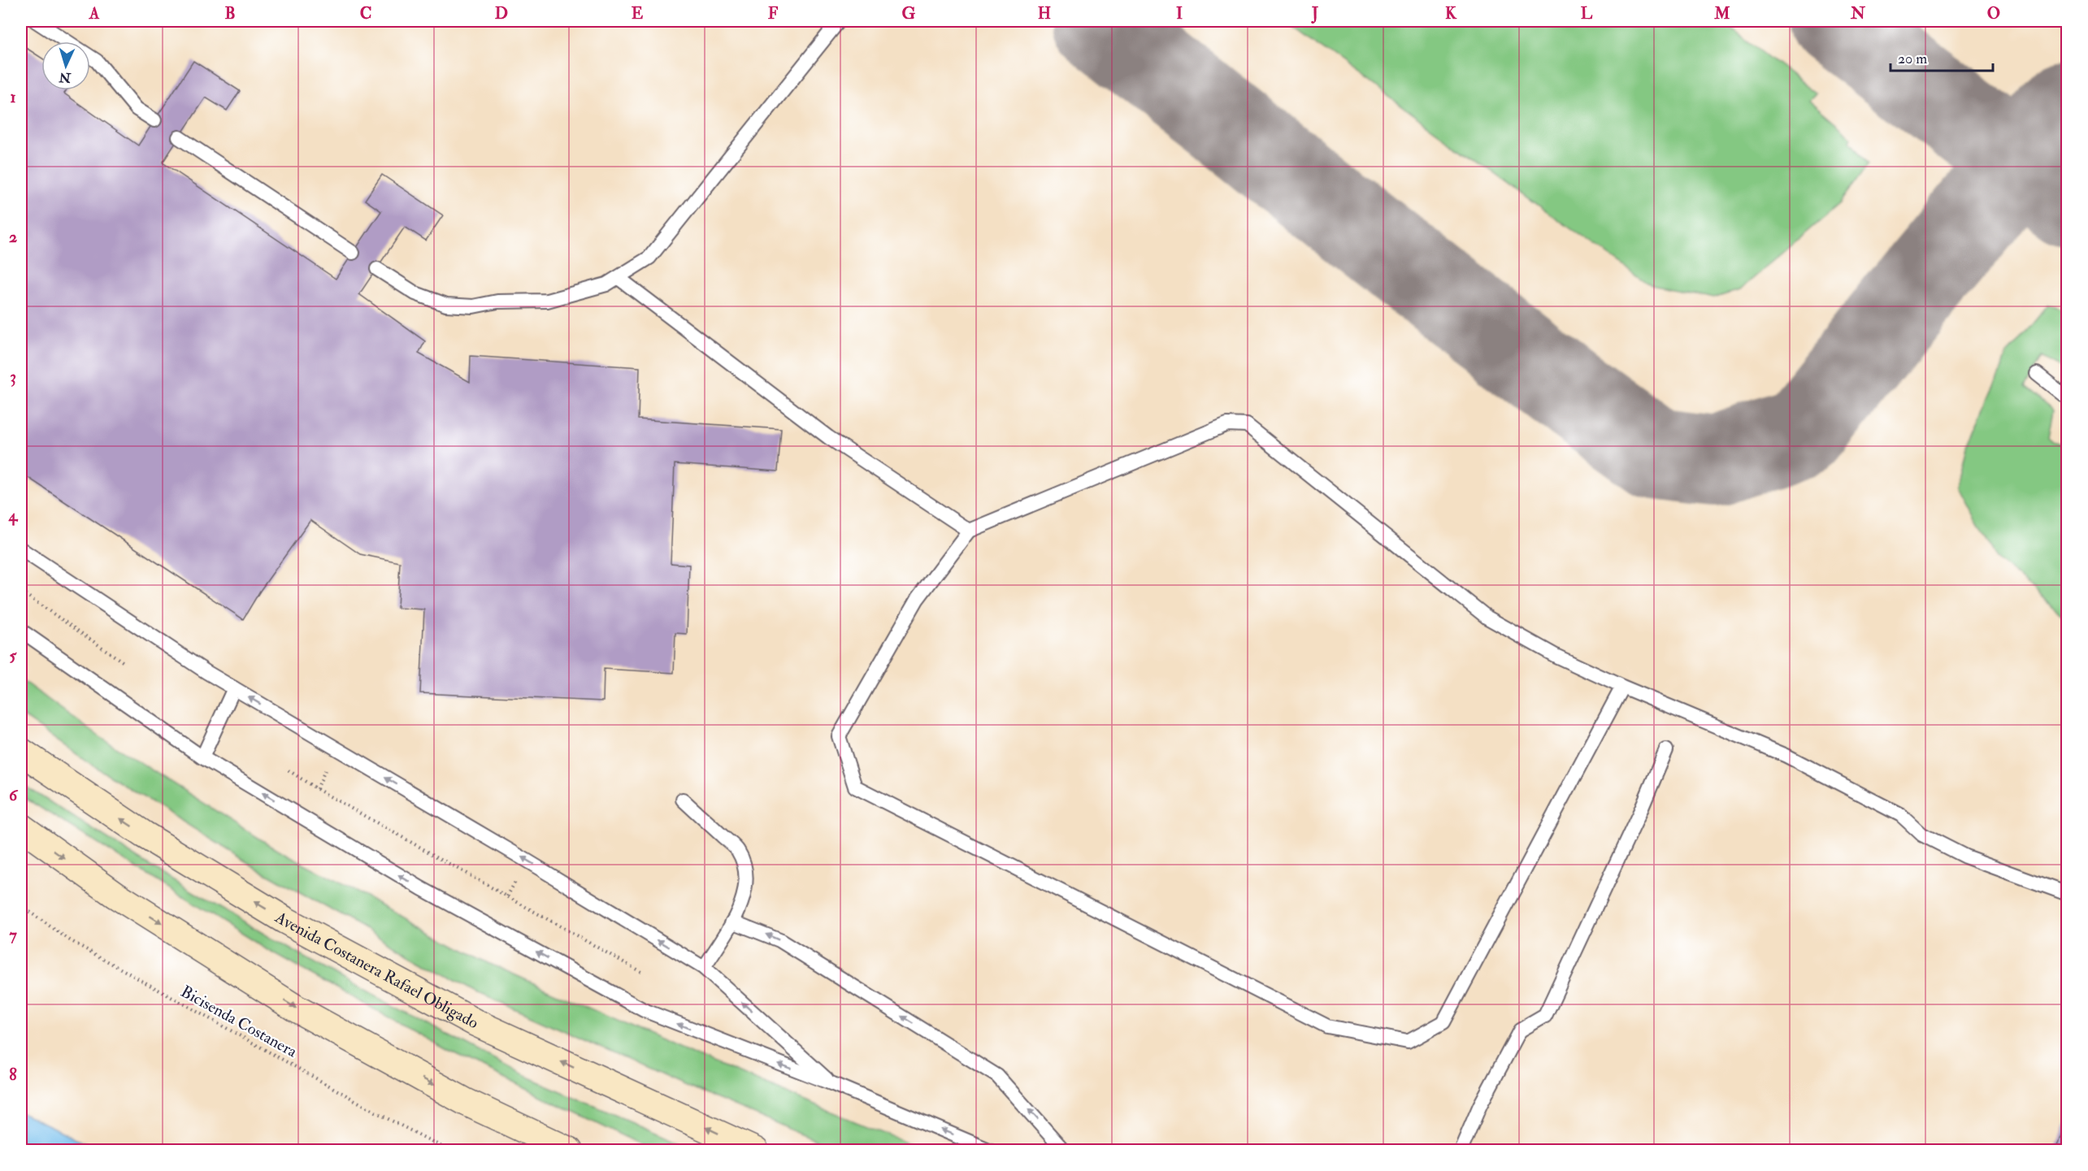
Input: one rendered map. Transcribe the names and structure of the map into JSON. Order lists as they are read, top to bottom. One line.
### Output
{"streets":{"main road":["Avenida Costanera Rafael Obligado"],"path":["Bicisenda Costanera"]},"scale_bar":"20 m","north":"bottom","grid":{"columns":["A","B","C","D","E","F","G","H","I","J","K","L","M","N","O"],"rows":["1","2","3","4","5","6","7","8"]}}
